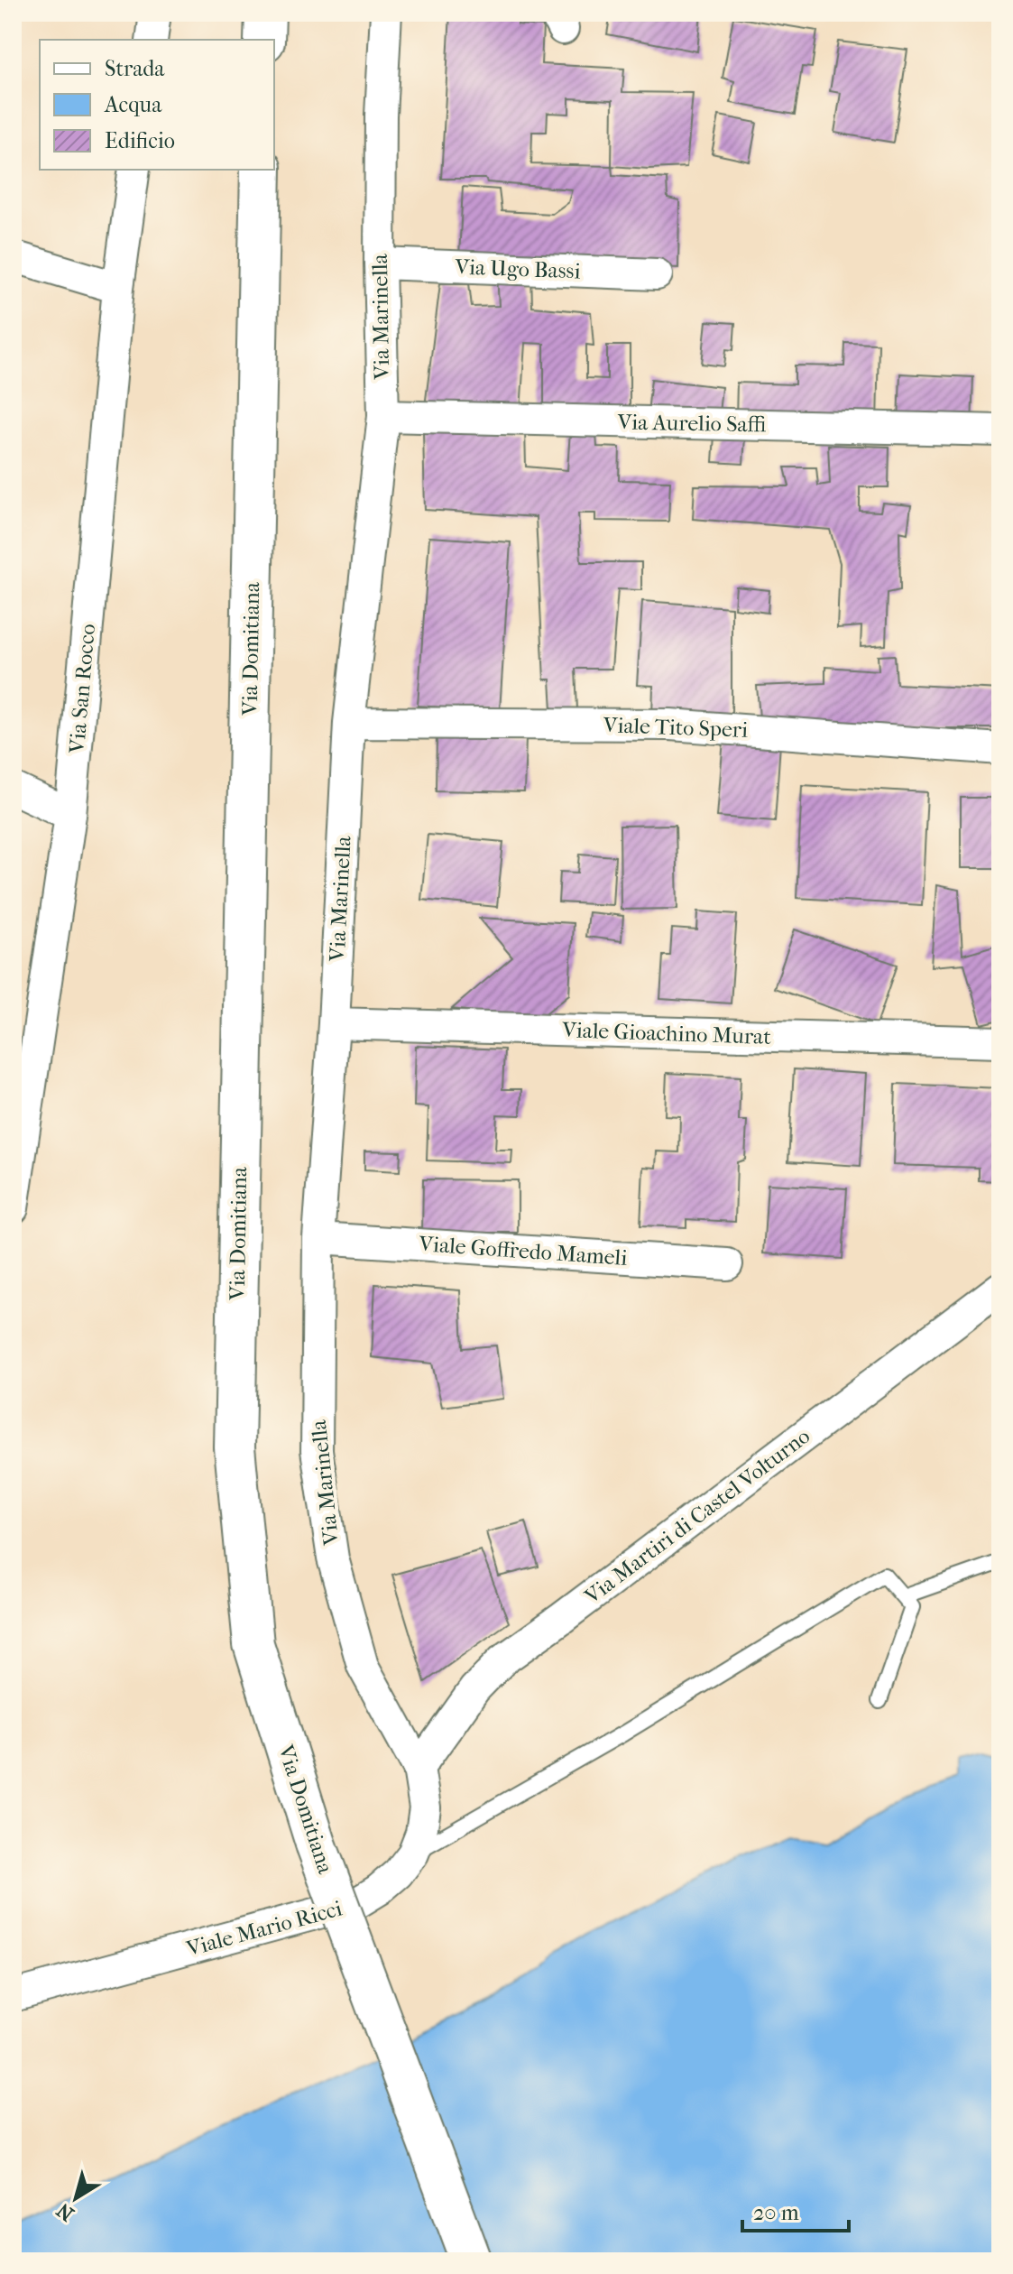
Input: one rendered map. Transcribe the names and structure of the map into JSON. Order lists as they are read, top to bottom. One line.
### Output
{"streets":{"street":["Via Ugo Bassi","Via Marinella","Via Aurelio Saffi","Via Domitiana","Via San Rocco","Viale Tito Speri","Viale Gioachino Murat","Viale Goffredo Mameli","Via Martiri di Castel Volturno","Viale Mario Ricci"]},"crossings":[["Via Ugo Bassi","Via Marinella"],["Via Marinella","Via Aurelio Saffi"],["Via Marinella","Viale Tito Speri"],["Via Marinella","Viale Gioachino Murat"],["Via Marinella","Viale Goffredo Mameli"],["Via Marinella","Via Martiri di Castel Volturno"],["Via Marinella","Viale Mario Ricci"],["Via Martiri di Castel Volturno","Viale Mario Ricci"]],"legend":["Strada","Acqua","Edificio"],"scale_bar":"20 m","north":"bottom left"}
